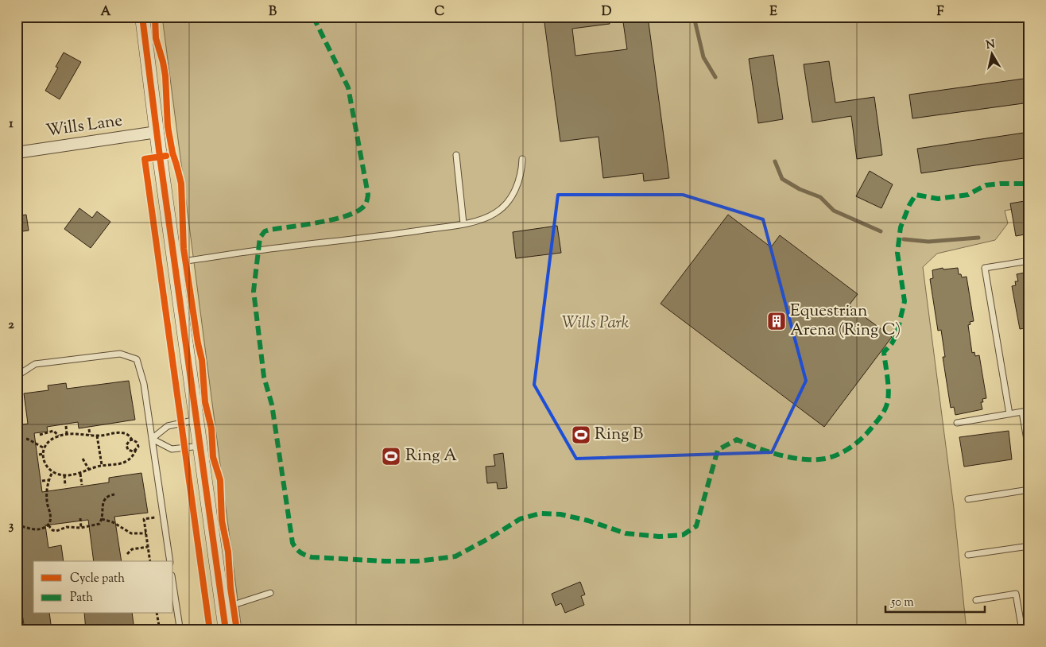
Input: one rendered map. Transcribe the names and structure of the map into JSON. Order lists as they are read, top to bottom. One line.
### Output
{"streets":{"street":["Wills Lane"]},"parks":["Wills Park"],"places":{"building":["Equestrian Arena (Ring C)"],"sports":["Ring B","Ring A"]},"legend":["Cycle path","Path"],"scale_bar":"50 m","north":"top","grid":{"columns":["A","B","C","D","E","F"],"rows":["1","2","3"]}}
